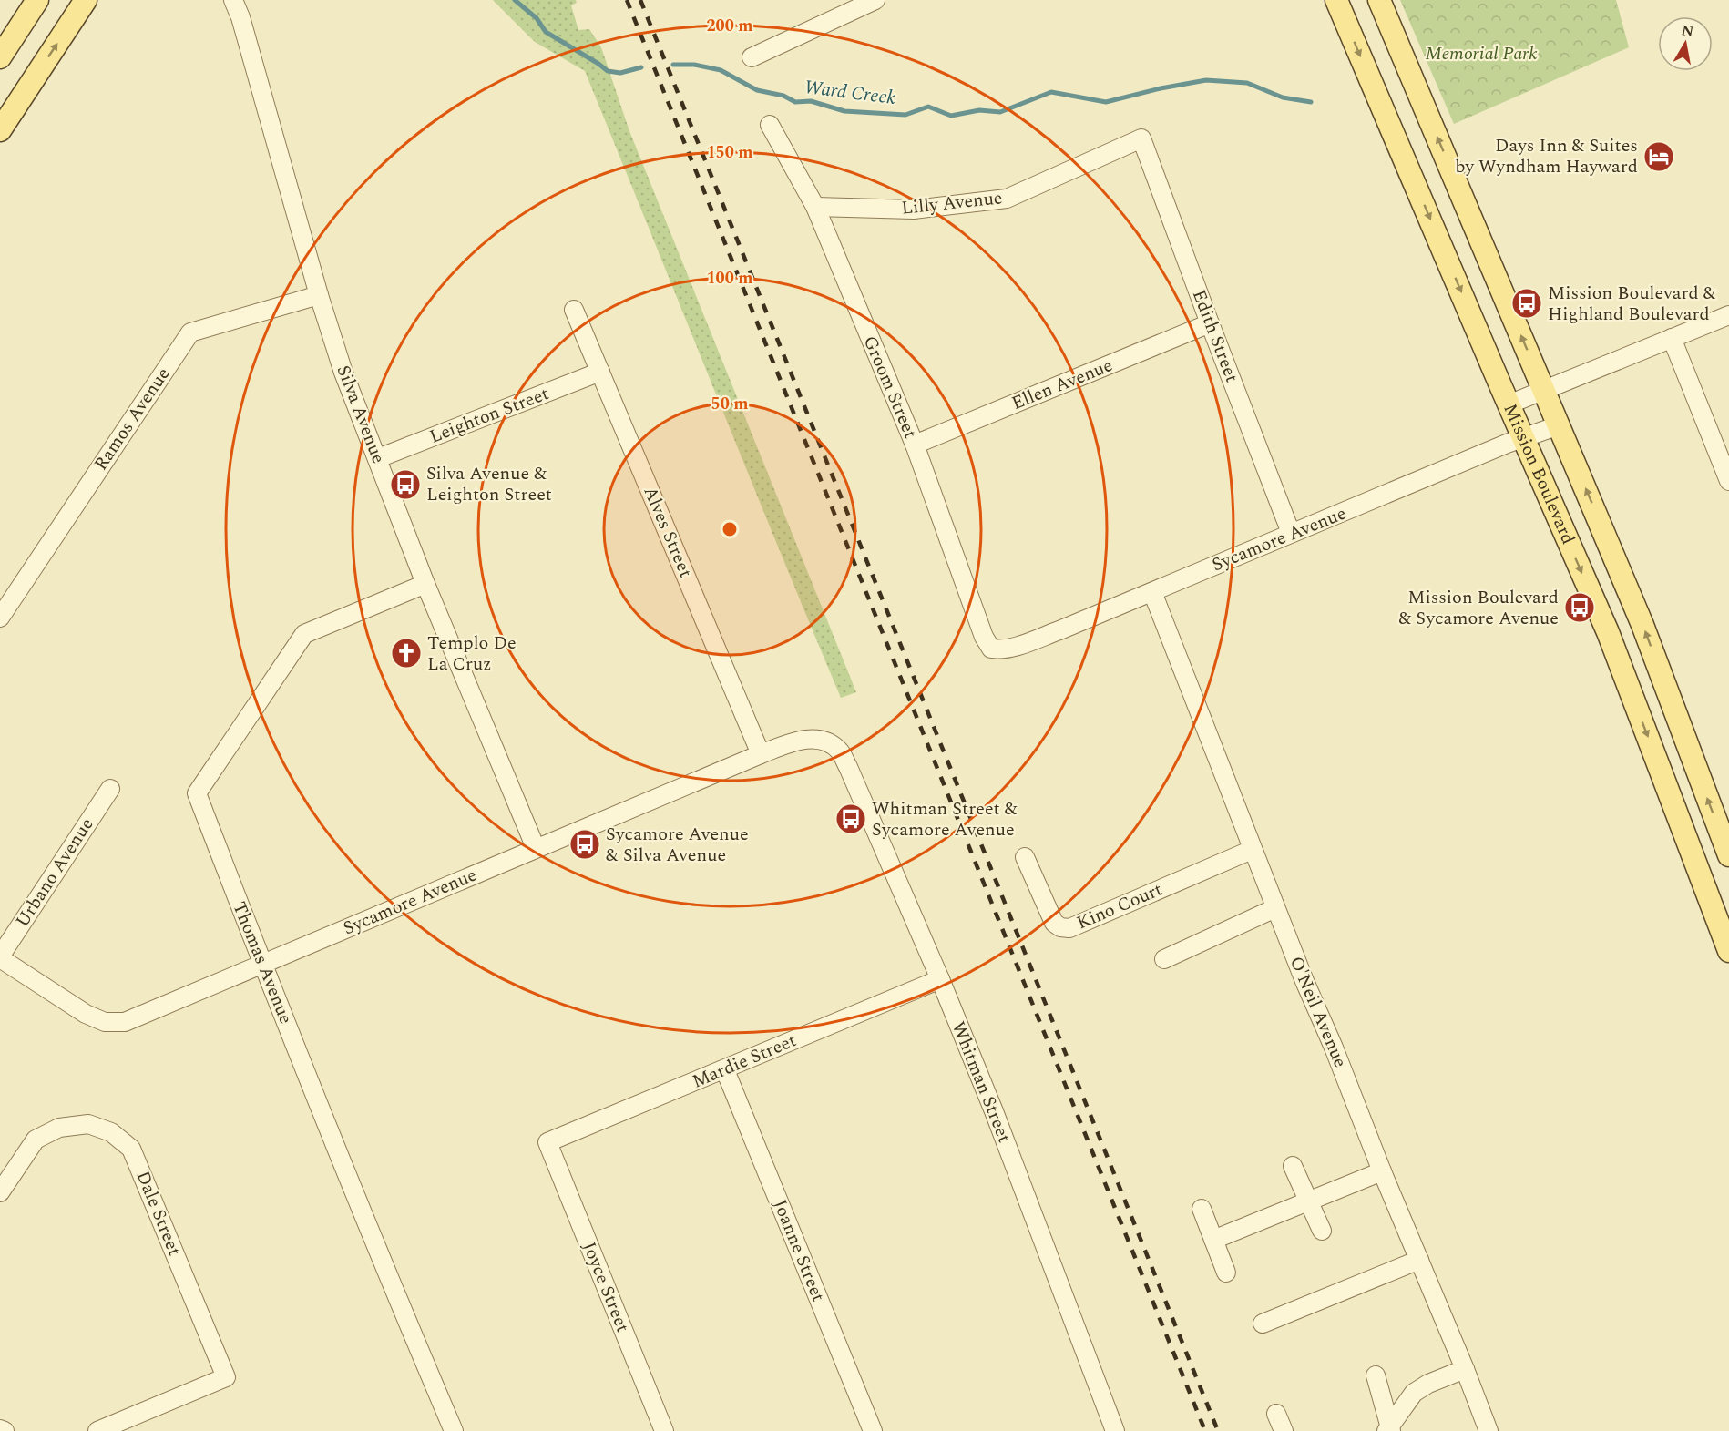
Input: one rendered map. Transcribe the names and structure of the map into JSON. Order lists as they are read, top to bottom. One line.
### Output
{"streets":{"main road":["Mission Boulevard"],"street":["Lilly Avenue","Edith Street","Ellen Avenue","Groom Street","Silva Avenue","Leighton Street","Ramos Avenue","Alves Street","Sycamore Avenue","Urbano Avenue","Kino Court","Thomas Avenue","O'Neil Avenue","Mardie Street","Whitman Street","Dale Street","Joanne Street","Joyce Street"]},"crossings":[["Lilly Avenue","Edith Street"],["Lilly Avenue","Groom Street"],["Edith Street","Ellen Avenue"],["Edith Street","Sycamore Avenue"],["Ellen Avenue","Groom Street"],["Groom Street","Sycamore Avenue"],["Silva Avenue","Leighton Street"],["Silva Avenue","Ramos Avenue"],["Silva Avenue","Sycamore Avenue"],["Silva Avenue","Thomas Avenue"],["Leighton Street","Alves Street"],["Mission Boulevard","Sycamore Avenue"],["Alves Street","Sycamore Avenue"],["Sycamore Avenue","Urbano Avenue"],["Sycamore Avenue","Thomas Avenue"],["Sycamore Avenue","O'Neil Avenue"],["Sycamore Avenue","Whitman Street"],["Kino Court","O'Neil Avenue"],["Mardie Street","Whitman Street"],["Mardie Street","Joanne Street"],["Mardie Street","Joyce Street"]],"water":["Ward Creek"],"parks":["Memorial Park"],"places":{"hotel":["Days Inn & Suites by Wyndham Hayward"],"bus stop":["Mission Boulevard & Highland Boulevard","Silva Avenue & Leighton Street","Mission Boulevard & Sycamore Avenue","Whitman Street & Sycamore Avenue","Sycamore Avenue & Silva Avenue"],"church":["Templo De La Cruz"]},"north":"top","rings":["200 m","150 m","100 m","50 m"]}
